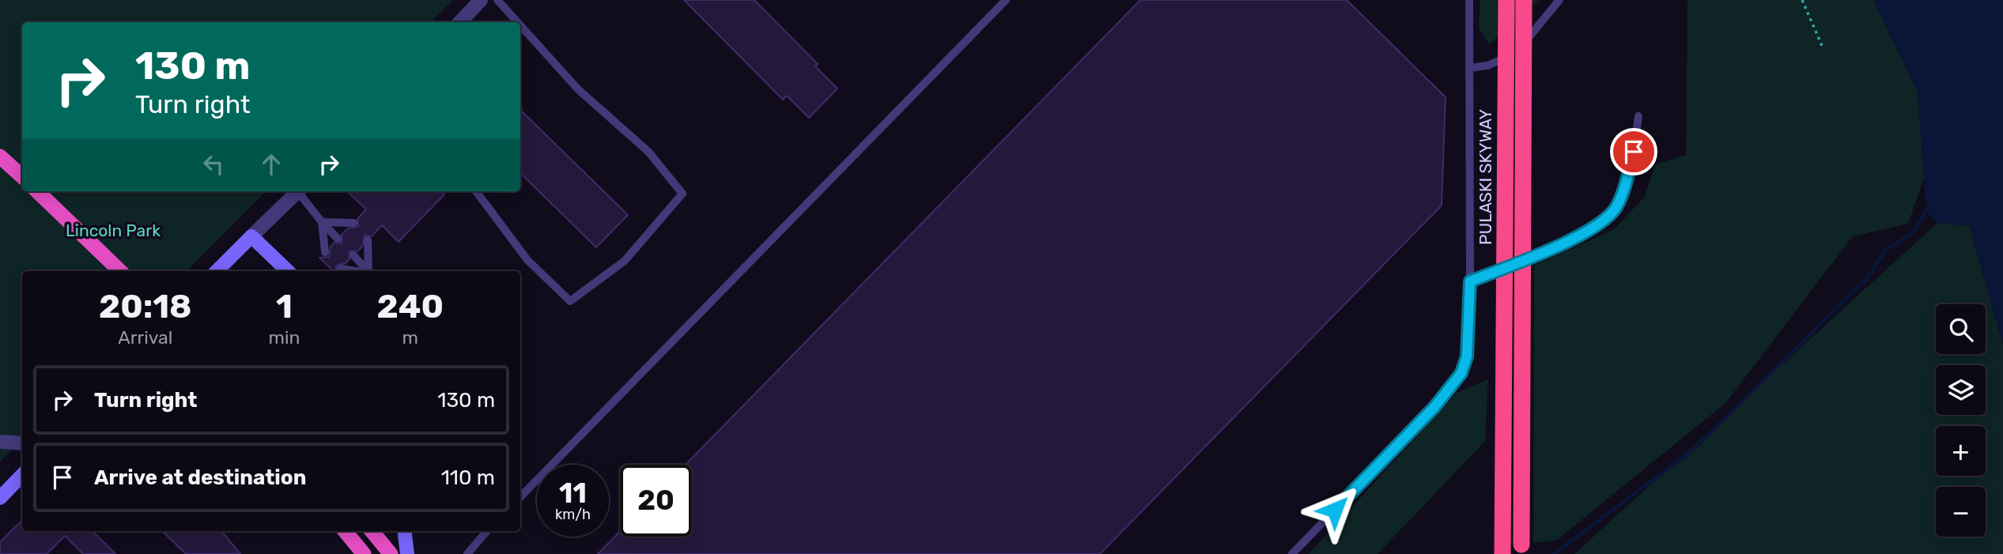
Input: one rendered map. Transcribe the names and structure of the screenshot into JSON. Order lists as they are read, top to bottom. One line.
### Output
{"streets":{"highway":["PULASKI SKYWAY"]},"parks":["Lincoln Park"],"page":{"turn":["130 m","Turn right"],"eta":["20:18","Arrival","1","min","240","m"],"map_buttons":["+","−"],"list":[{"name":"Turn right","value":"130 m"},{"name":"Arrive at destination","value":"110 m"}],"speed":"11 km/h","limit":"20"}}
